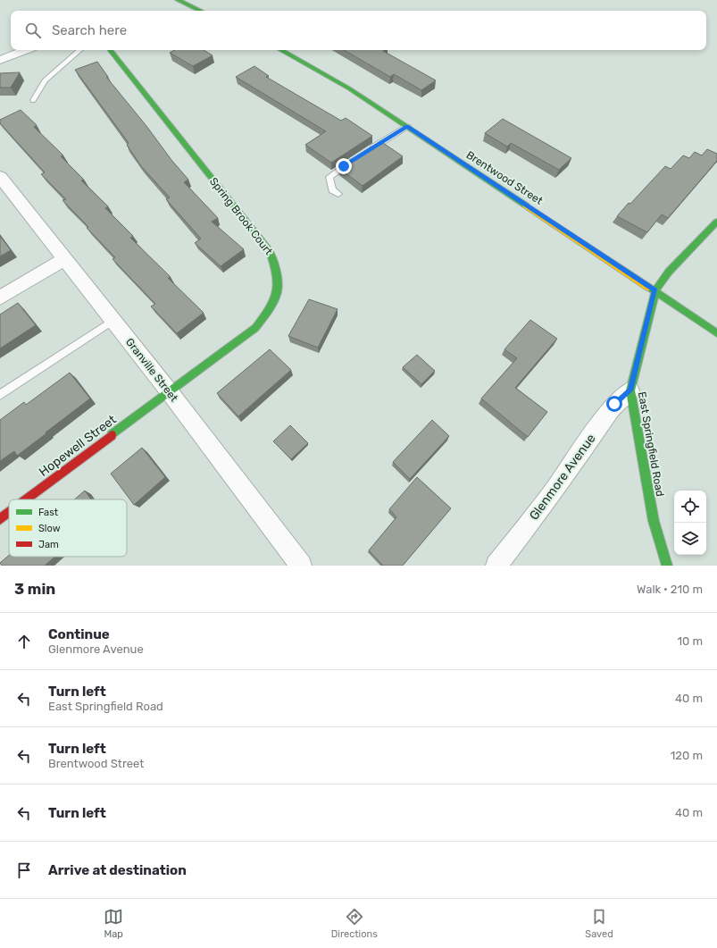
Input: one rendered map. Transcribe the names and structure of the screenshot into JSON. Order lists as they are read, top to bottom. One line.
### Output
{"streets":{"street":["Brentwood Street","Spring Brook Court","Granville Street","East Springfield Road","Hopewell Street","Glenmore Avenue"]},"crossings":[["Brentwood Street","East Springfield Road"],["Spring Brook Court","Granville Street"],["Spring Brook Court","Hopewell Street"],["Granville Street","Hopewell Street"],["East Springfield Road","Glenmore Avenue"]],"legend":["Fast","Slow","Jam"],"page":{"search":"Search here","heading":["3 min","Walk · 210 m"],"list":[["Continue","Glenmore Avenue","10 m"],["Turn left","East Springfield Road","40 m"],["Turn left","Brentwood Street","120 m"],["Turn left","40 m"],"Arrive at destination"],"nav":["Map","Directions","Saved"]}}
